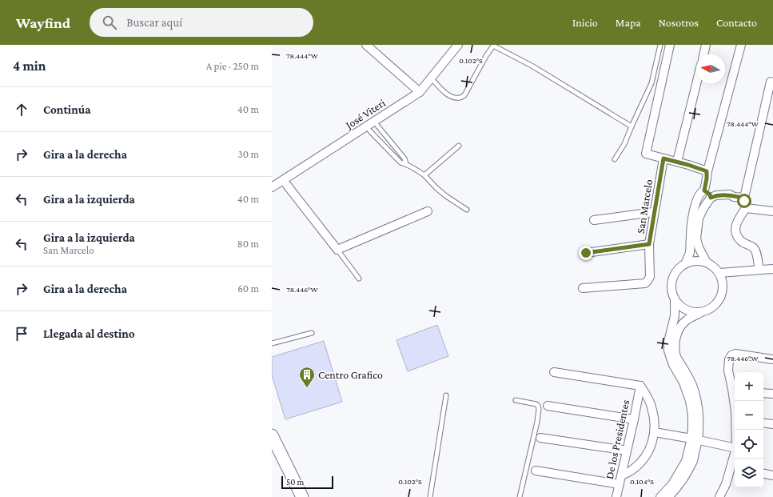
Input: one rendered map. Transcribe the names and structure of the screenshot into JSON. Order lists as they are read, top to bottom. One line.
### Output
{"streets":{"street":["José Viteri","San Marcelo","De los Presidentes"]},"places":{"building":["Centro Grafico"]},"scale_bar":"50 m","north":"left","page":{"header":"Wayfind","search":"Buscar aquí","nav":["Inicio","Mapa","Nosotros","Contacto"],"heading":["4 min","A pie · 250 m"],"list":[["Continúa","40 m"],["Gira a la derecha","30 m"],["Gira a la izquierda","40 m"],["Gira a la izquierda","San Marcelo","80 m"],["Gira a la derecha","60 m"],"Llegada al destino"],"map_buttons":["+","−"],"scale":"50 m"},"coordinates":["78.444°W","0.102°S","78.446°W","0.104°S"]}
